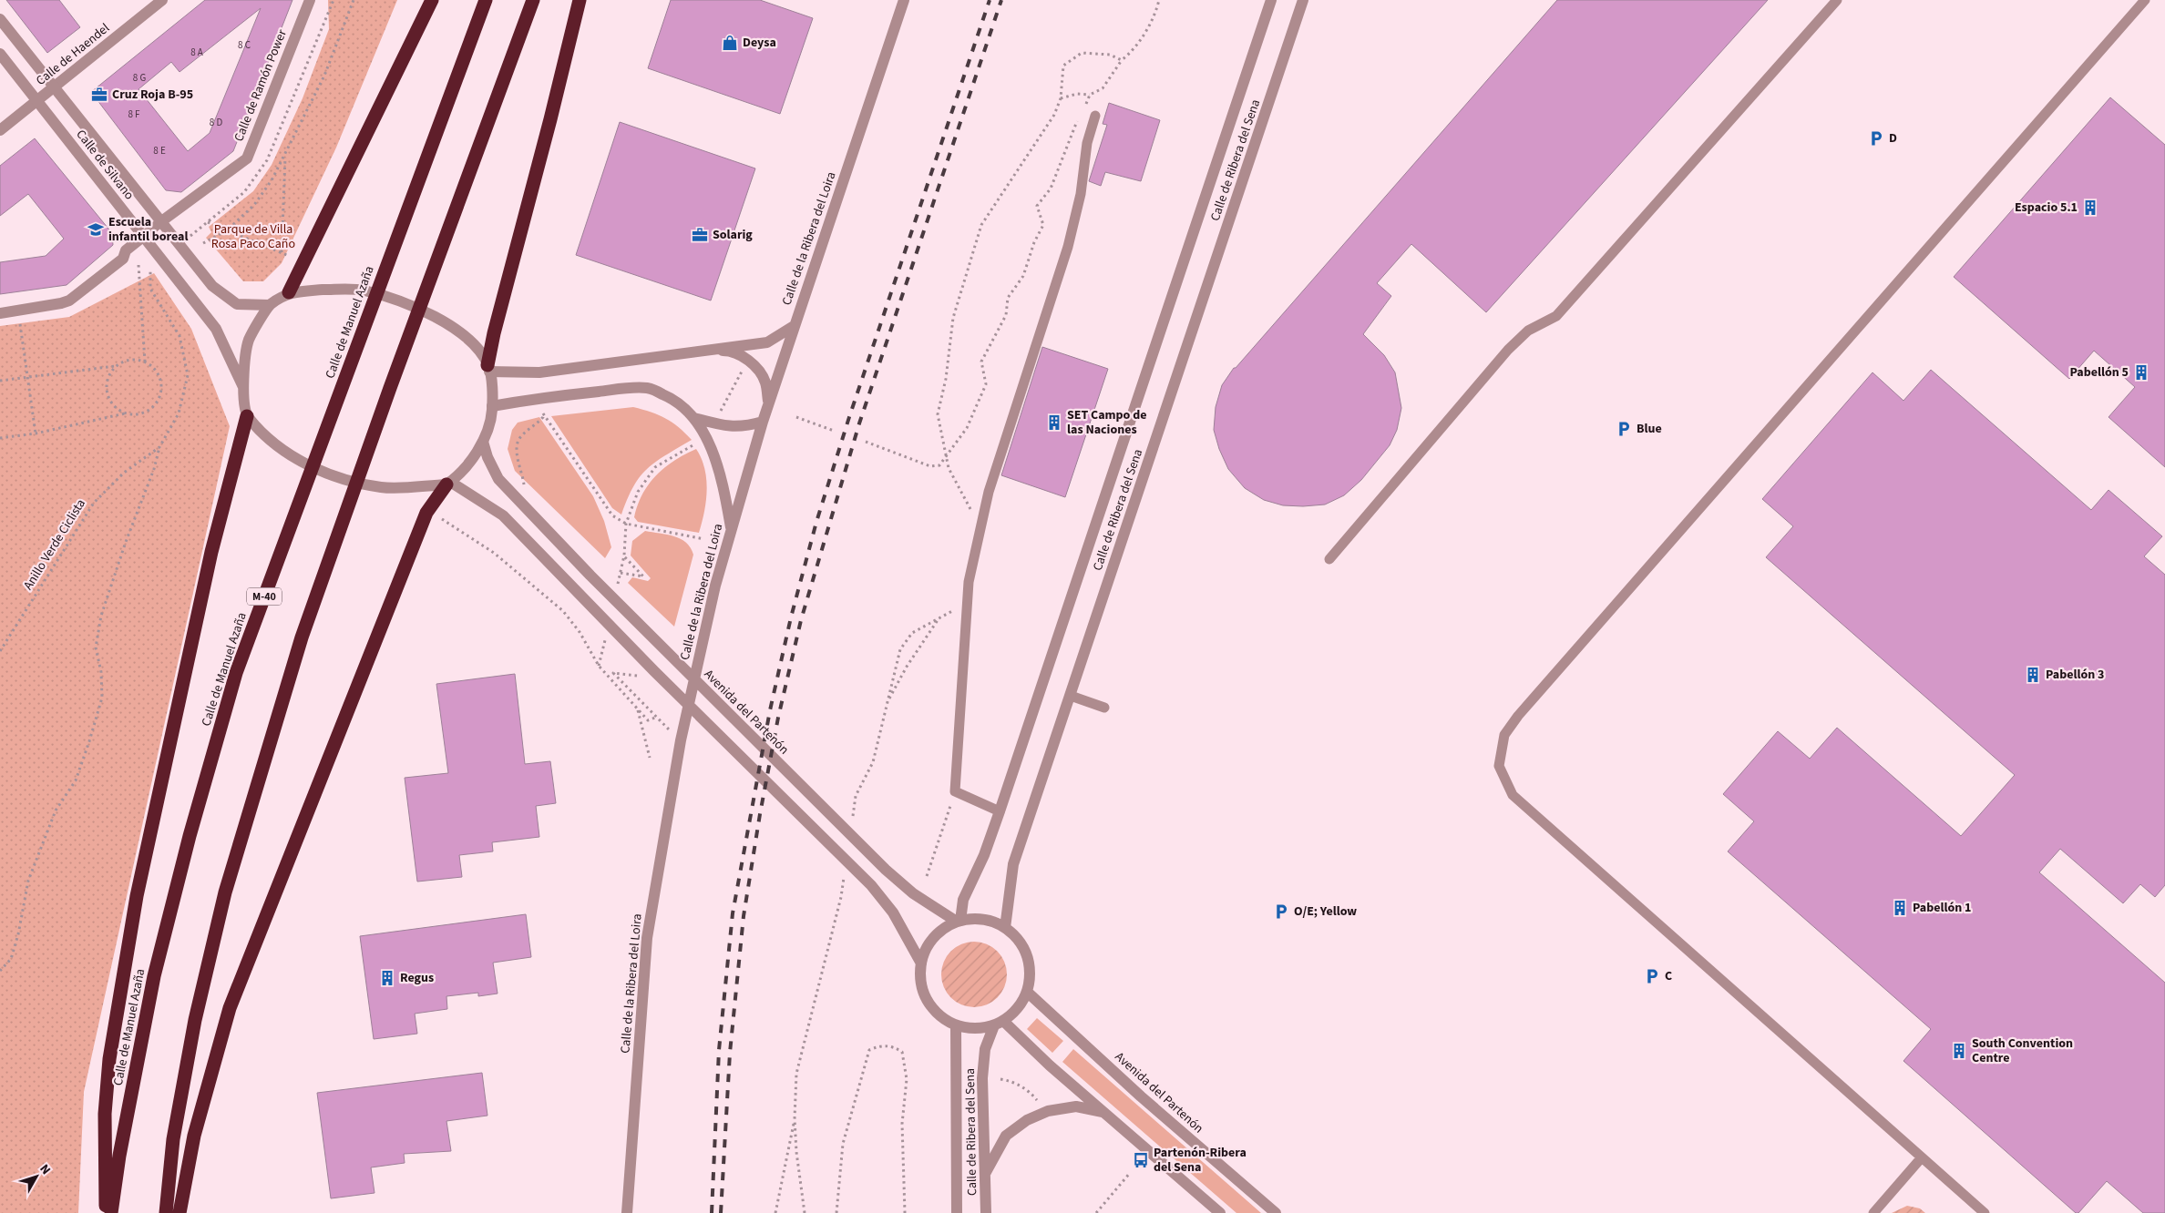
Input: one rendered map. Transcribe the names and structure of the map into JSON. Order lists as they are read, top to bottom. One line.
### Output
{"streets":{"highway":["Calle de Manuel Azaña","M-40"],"street":["Calle de Haendel","Calle de Ramón Power","Calle de Ribera del Sena","Calle de Silvano","Calle de la Ribera del Loira","Avenida del Partenón"],"path":["Anillo Verde Ciclista"]},"crossings":[["Calle de Haendel","Calle de Silvano"],["Calle de Ramón Power","Calle de Silvano"],["Calle de Ribera del Sena","Avenida del Partenón"]],"parks":["Parque de Villa Rosa Paco Caño"],"places":{"shop":["Deysa"],"office":["Cruz Roja B-95","Solarig"],"parking":["D","Blue","O/E; Yellow","C"],"building":["Espacio 5.1","Pabellón 5","SET Campo de las Naciones","Pabellón 3","Pabellón 1","Regus","South Convention Centre"],"school or university":["Escuela infantil boreal"],"bus stop":["Partenón-Ribera del Sena"]},"house_numbers":["8 C","8 A","8 G","8 F","8 D","8 E"],"north":"top right"}
